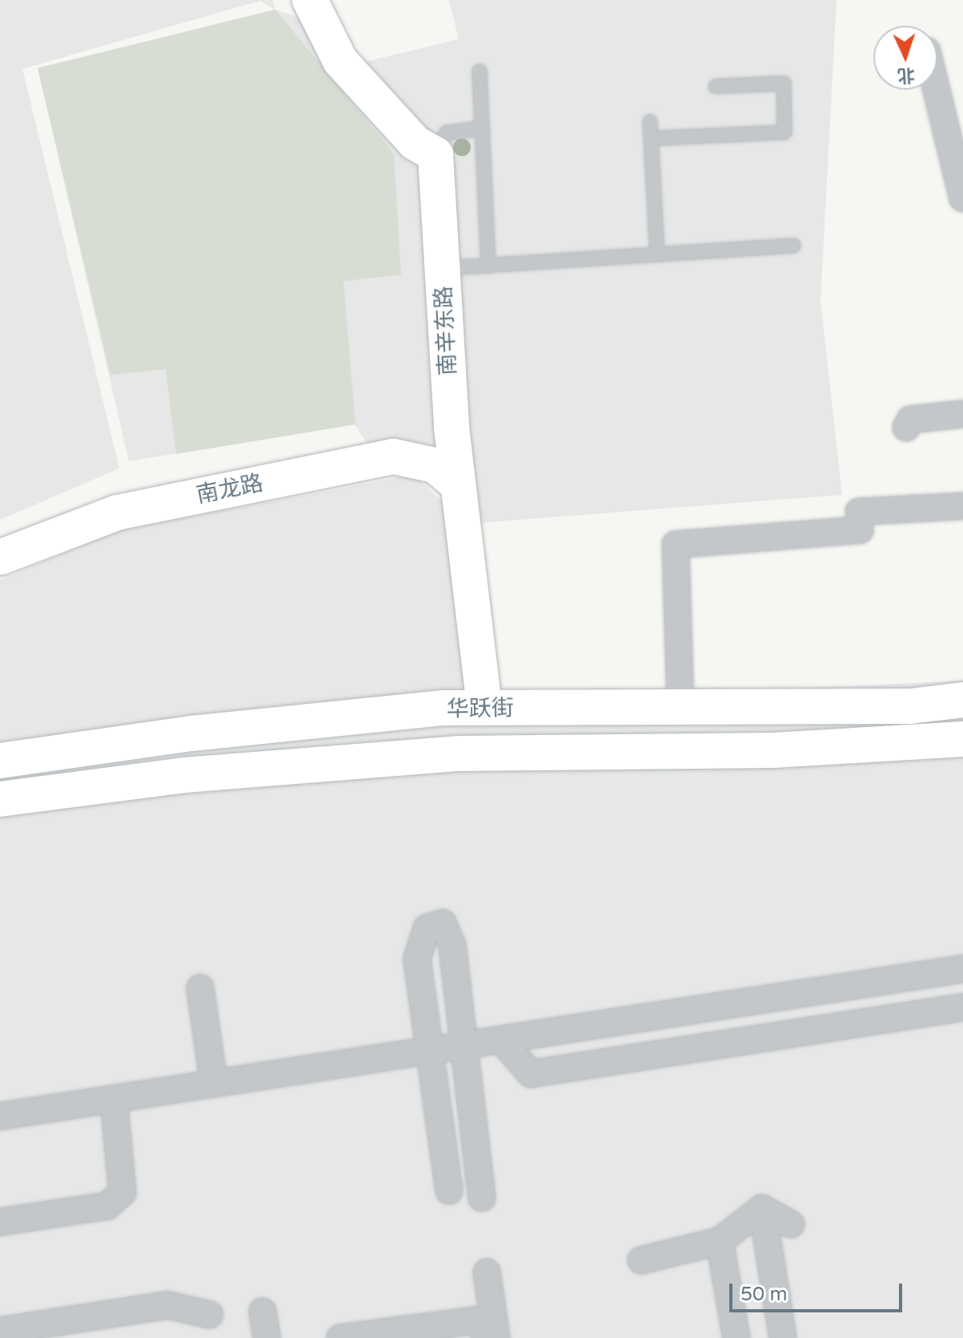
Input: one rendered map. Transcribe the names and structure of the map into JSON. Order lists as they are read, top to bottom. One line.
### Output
{"streets":{"street":["南辛东路","南龙路","华跃街"]},"crossings":[["南辛东路","南龙路"],["南辛东路","华跃街"]],"scale_bar":"50 m","north":"bottom"}
